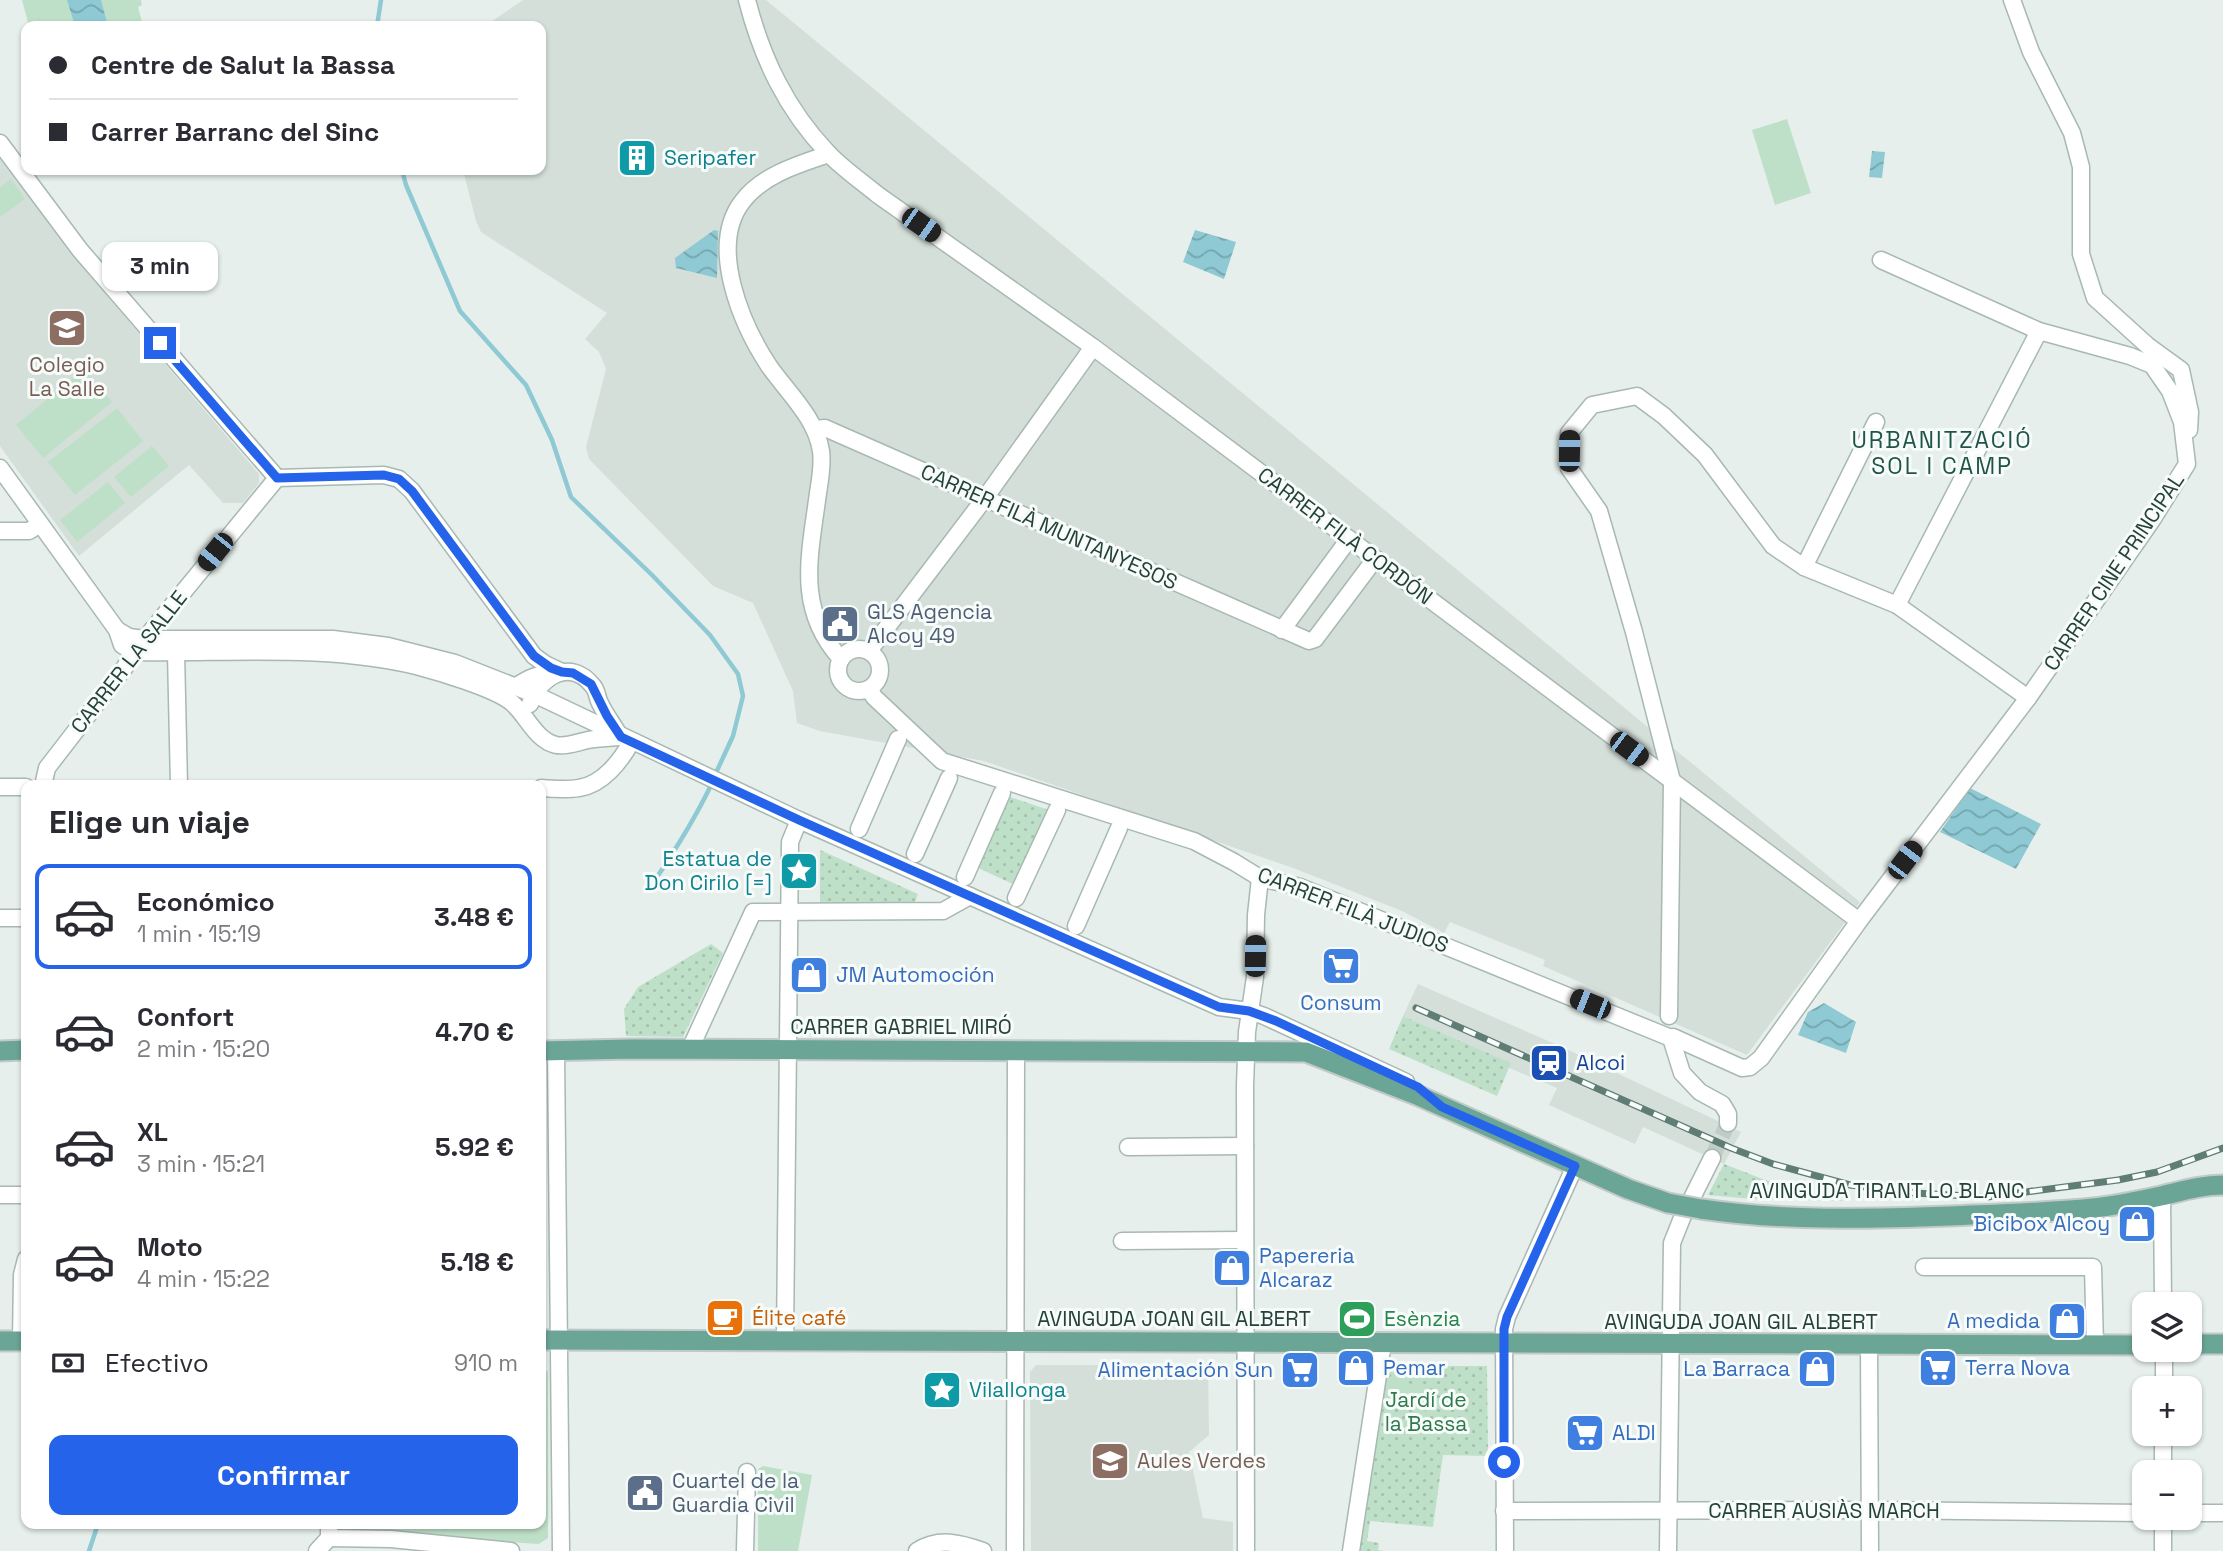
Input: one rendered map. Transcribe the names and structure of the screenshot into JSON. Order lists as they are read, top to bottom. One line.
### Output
{"streets":{"main road":["CARRER GABRIEL MIRÓ","AVINGUDA TIRANT LO BLANC","AVINGUDA JOAN GIL ALBERT"],"street":["CARRER FILÀ MUNTANYESOS","CARRER FILÀ CORDÓN","CARRER CINE PRINCIPAL","CARRER LA SALLE","CARRER FILÀ JUDIOS","CARRER AUSIÀS MARCH"]},"crossings":[["CARRER FILÀ MUNTANYESOS","CARRER FILÀ CORDÓN"],["CARRER FILÀ CORDÓN","CARRER CINE PRINCIPAL"],["CARRER CINE PRINCIPAL","CARRER FILÀ JUDIOS"],["CARRER LA SALLE","AVINGUDA TIRANT LO BLANC"],["CARRER GABRIEL MIRÓ","AVINGUDA TIRANT LO BLANC"]],"districts":["URBANITZACIÓ SOL I CAMP"],"parks":["Jardí de la Bassa"],"places":{"building":["Seripafer"],"school or university":["Colegio La Salle","Aules Verdes"],"public building":["GLS Agencia Alcoy 49","Cuartel de la Guardia Civil"],"place":["Estatua de Don Cirilo [=]","Vilallonga"],"supermarket":["Consum","Terra Nova","Alimentación Sun","ALDI"],"shop":["JM Automoción","Bicibox Alcoy","Papereria Alcaraz","A medida","Pemar","La Barraca"],"station":["Alcoi"],"cafe":["Élite café"],"sports":["Esènzia"]},"page":{"banner":["Centre de Salut la Bassa","Carrer Barranc del Sinc"],"bubble":"3 min","heading":"Elige un viaje","list":[{"name":"Económico","note":"1 min · 15:19","value":"3.48 €"},{"name":"Confort","note":"2 min · 15:20","value":"4.70 €"},{"name":"XL","note":"3 min · 15:21","value":"5.92 €"},{"name":"Moto","note":"4 min · 15:22","value":"5.18 €"}],"map_buttons":["+","−"],"pay":["Efectivo","910 m"],"buttons":"Confirmar"}}
